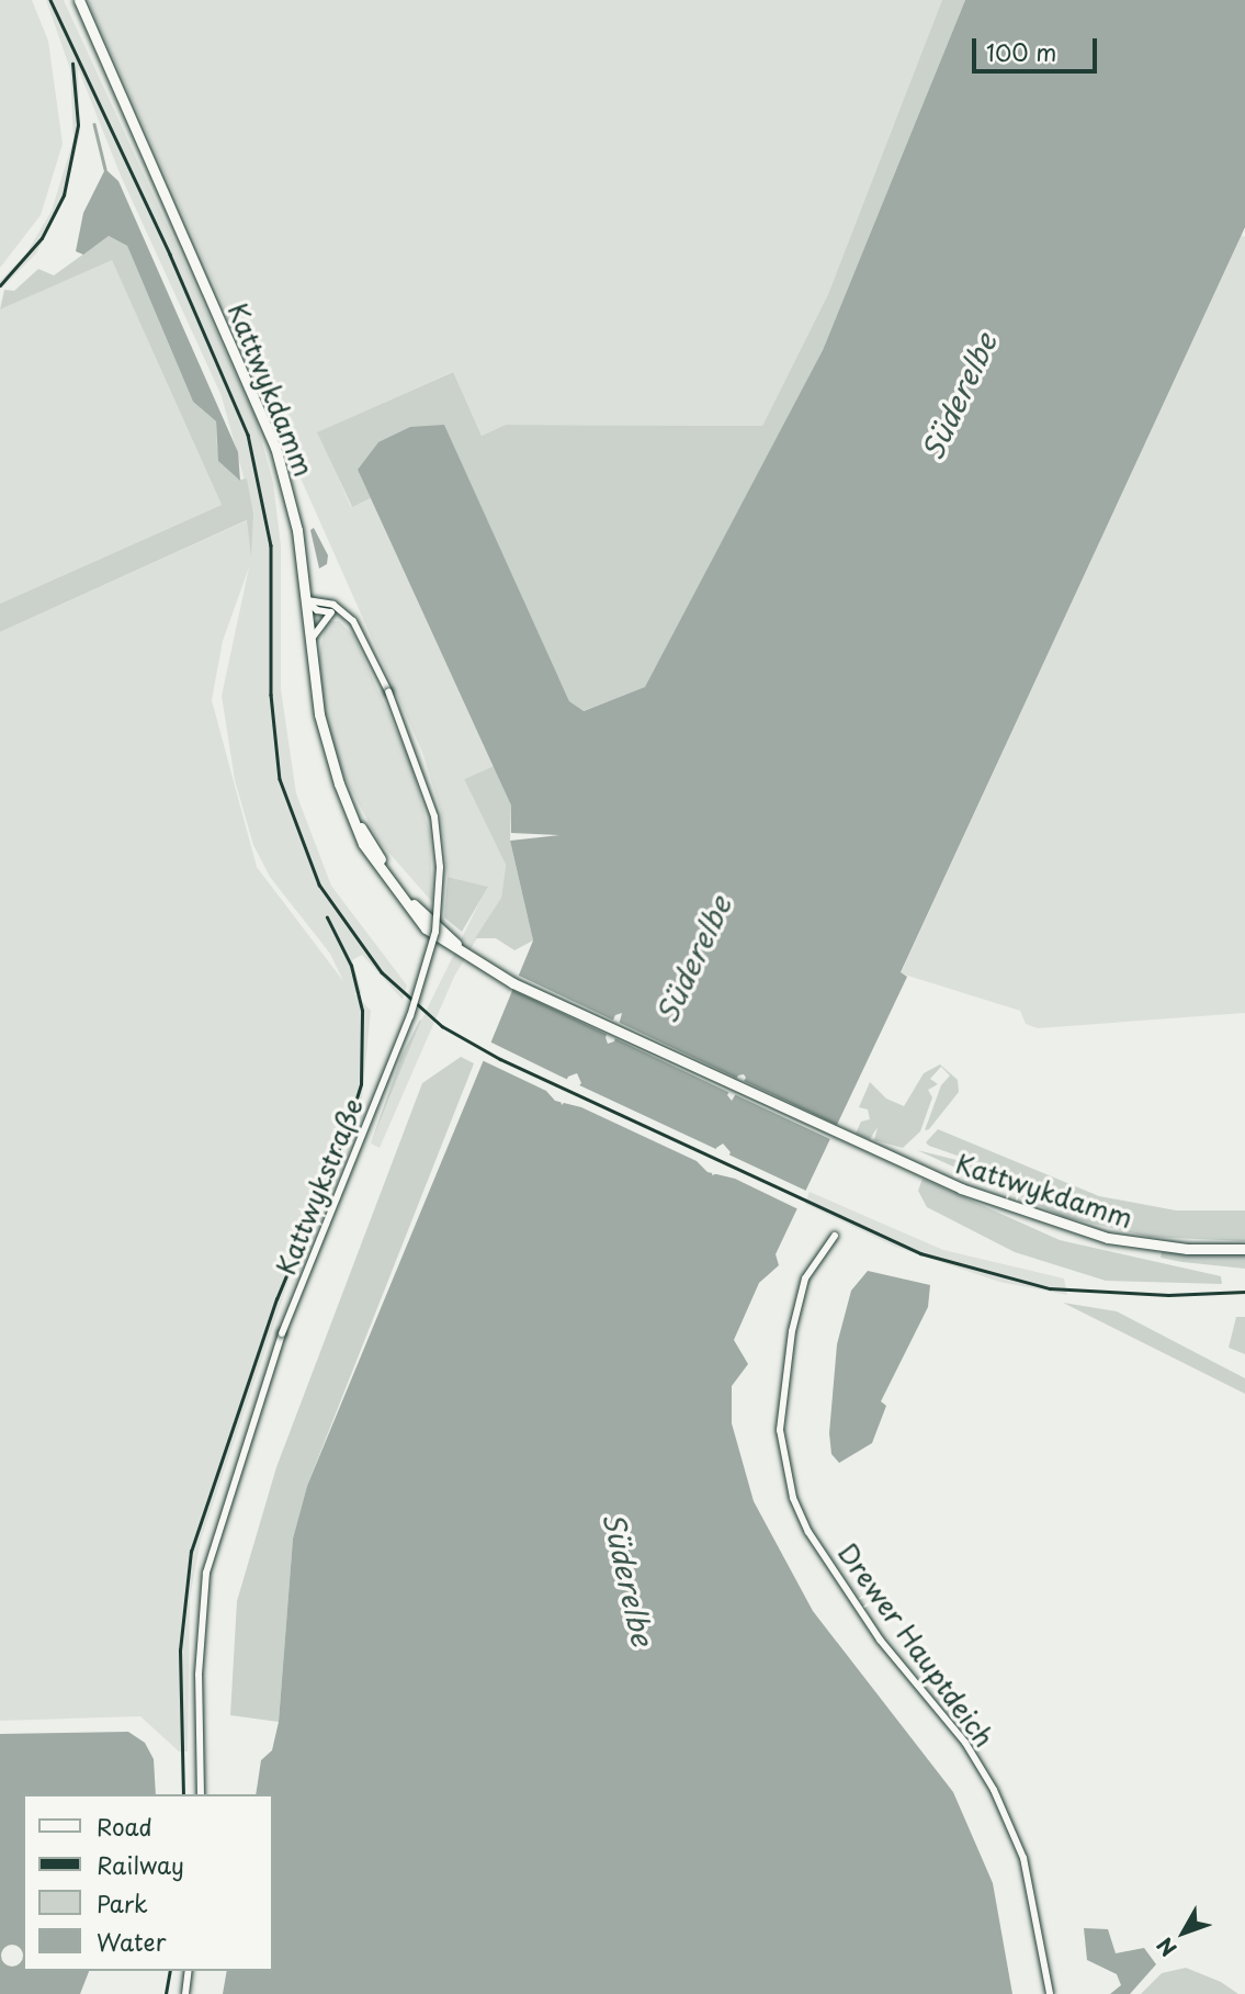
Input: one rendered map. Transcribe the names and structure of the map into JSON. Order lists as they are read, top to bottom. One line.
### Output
{"streets":{"main road":["Kattwykdamm"],"street":["Kattwykstraße","Drewer Hauptdeich"]},"water":["Süderelbe"],"legend":["Road","Railway","Park","Water"],"scale_bar":"100 m","north":"bottom left"}
